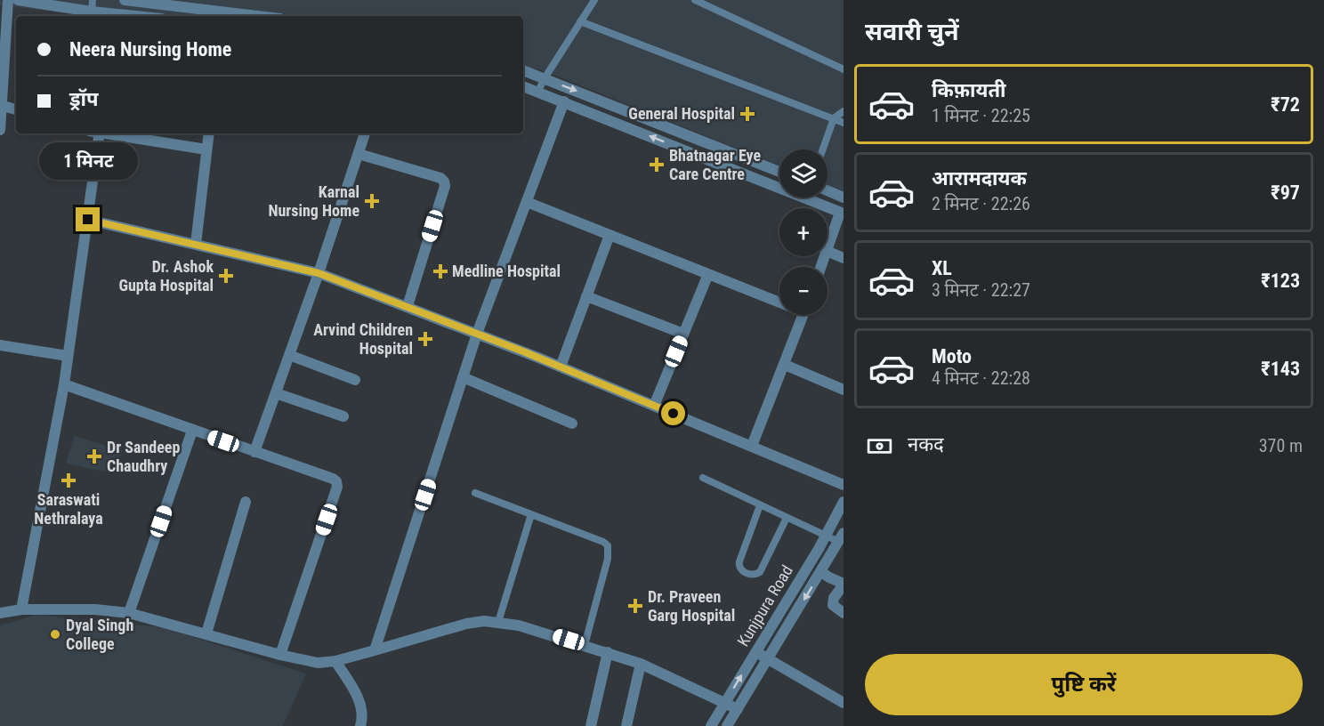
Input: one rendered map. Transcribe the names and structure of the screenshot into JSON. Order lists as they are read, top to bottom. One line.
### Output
{"streets":{"street":["Kunjpura Road"]},"places":{"health":["General Hospital","Bhatnagar Eye Care Centre","Karnal Nursing Home","Medline Hospital","Dr. Ashok Gupta Hospital","Arvind Children Hospital","Dr Sandeep Chaudhry","Saraswati Nethralaya","Dr. Praveen Garg Hospital"],"other":["Dyal Singh College"]},"page":{"heading":"सवारी चुनें","banner":["Neera Nursing Home","ड्रॉप"],"list":[{"name":"किफ़ायती","note":"1 मिनट · 22:25","value":"₹72"},{"name":"आरामदायक","note":"2 मिनट · 22:26","value":"₹97"},{"name":"XL","note":"3 मिनट · 22:27","value":"₹123"},{"name":"Moto","note":"4 मिनट · 22:28","value":"₹143"}],"bubble":"1 मिनट","map_buttons":["+","−"],"pay":["नकद","370 m"],"buttons":"पुष्टि करें"}}
